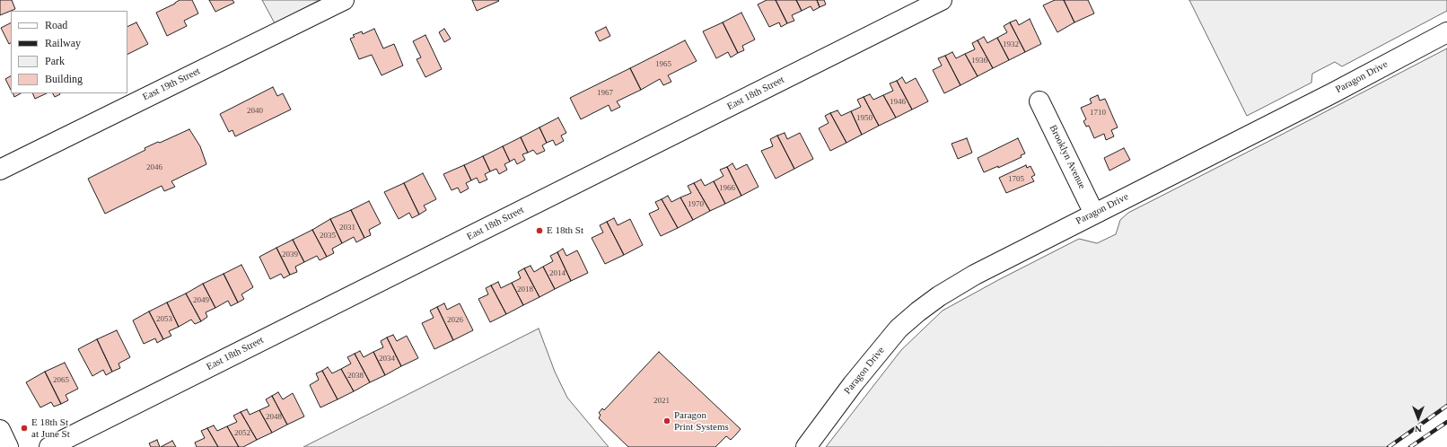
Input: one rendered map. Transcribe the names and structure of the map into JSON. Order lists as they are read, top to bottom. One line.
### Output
{"streets":{"street":["Paragon Drive","East 19th Street","East 18th Street","Brooklyn Avenue"]},"crossings":[["Paragon Drive","Brooklyn Avenue"]],"places":["E 18th St","Paragon Print Systems","E 18th St at June St"],"house_numbers":["1932","1936","1965","1967","1946","2040","1710","1950","2046","1705","1966","1970","2031","2035","2039","2014","2018","2049","2053","2026","2034","2038","2065","2021","2048","2052"],"legend":["Road","Railway","Park","Building"],"north":"bottom"}
